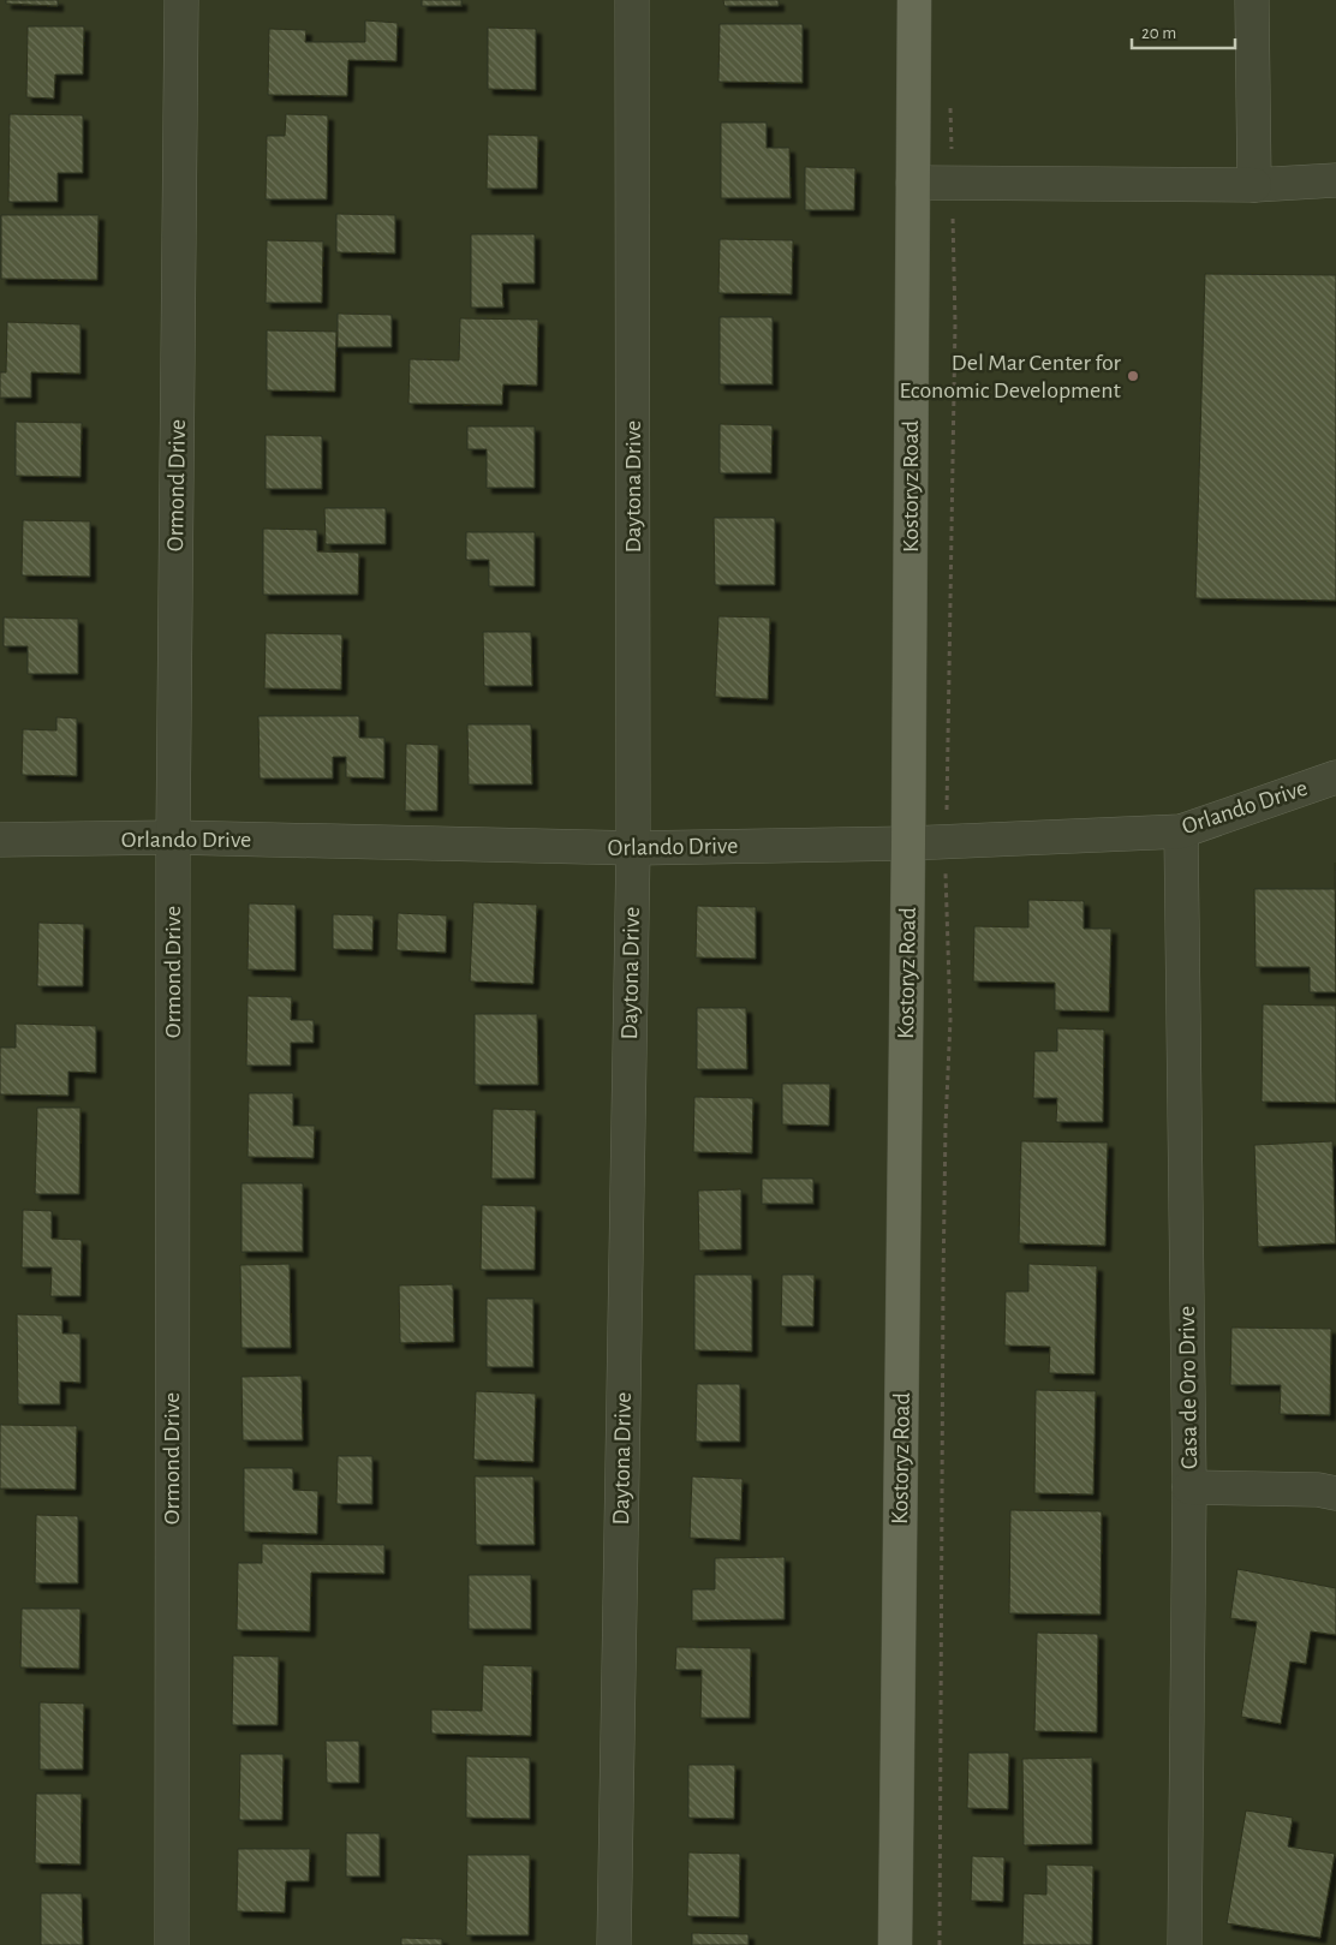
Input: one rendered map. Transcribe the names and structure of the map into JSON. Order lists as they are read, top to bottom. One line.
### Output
{"streets":{"main road":["Kostoryz Road"],"street":["Ormond Drive","Daytona Drive","Orlando Drive","Casa de Oro Drive"]},"crossings":[["Ormond Drive","Orlando Drive"],["Daytona Drive","Orlando Drive"],["Kostoryz Road","Orlando Drive"],["Orlando Drive","Casa de Oro Drive"]],"places":["Del Mar Center for Economic Development"],"scale_bar":"20 m"}
